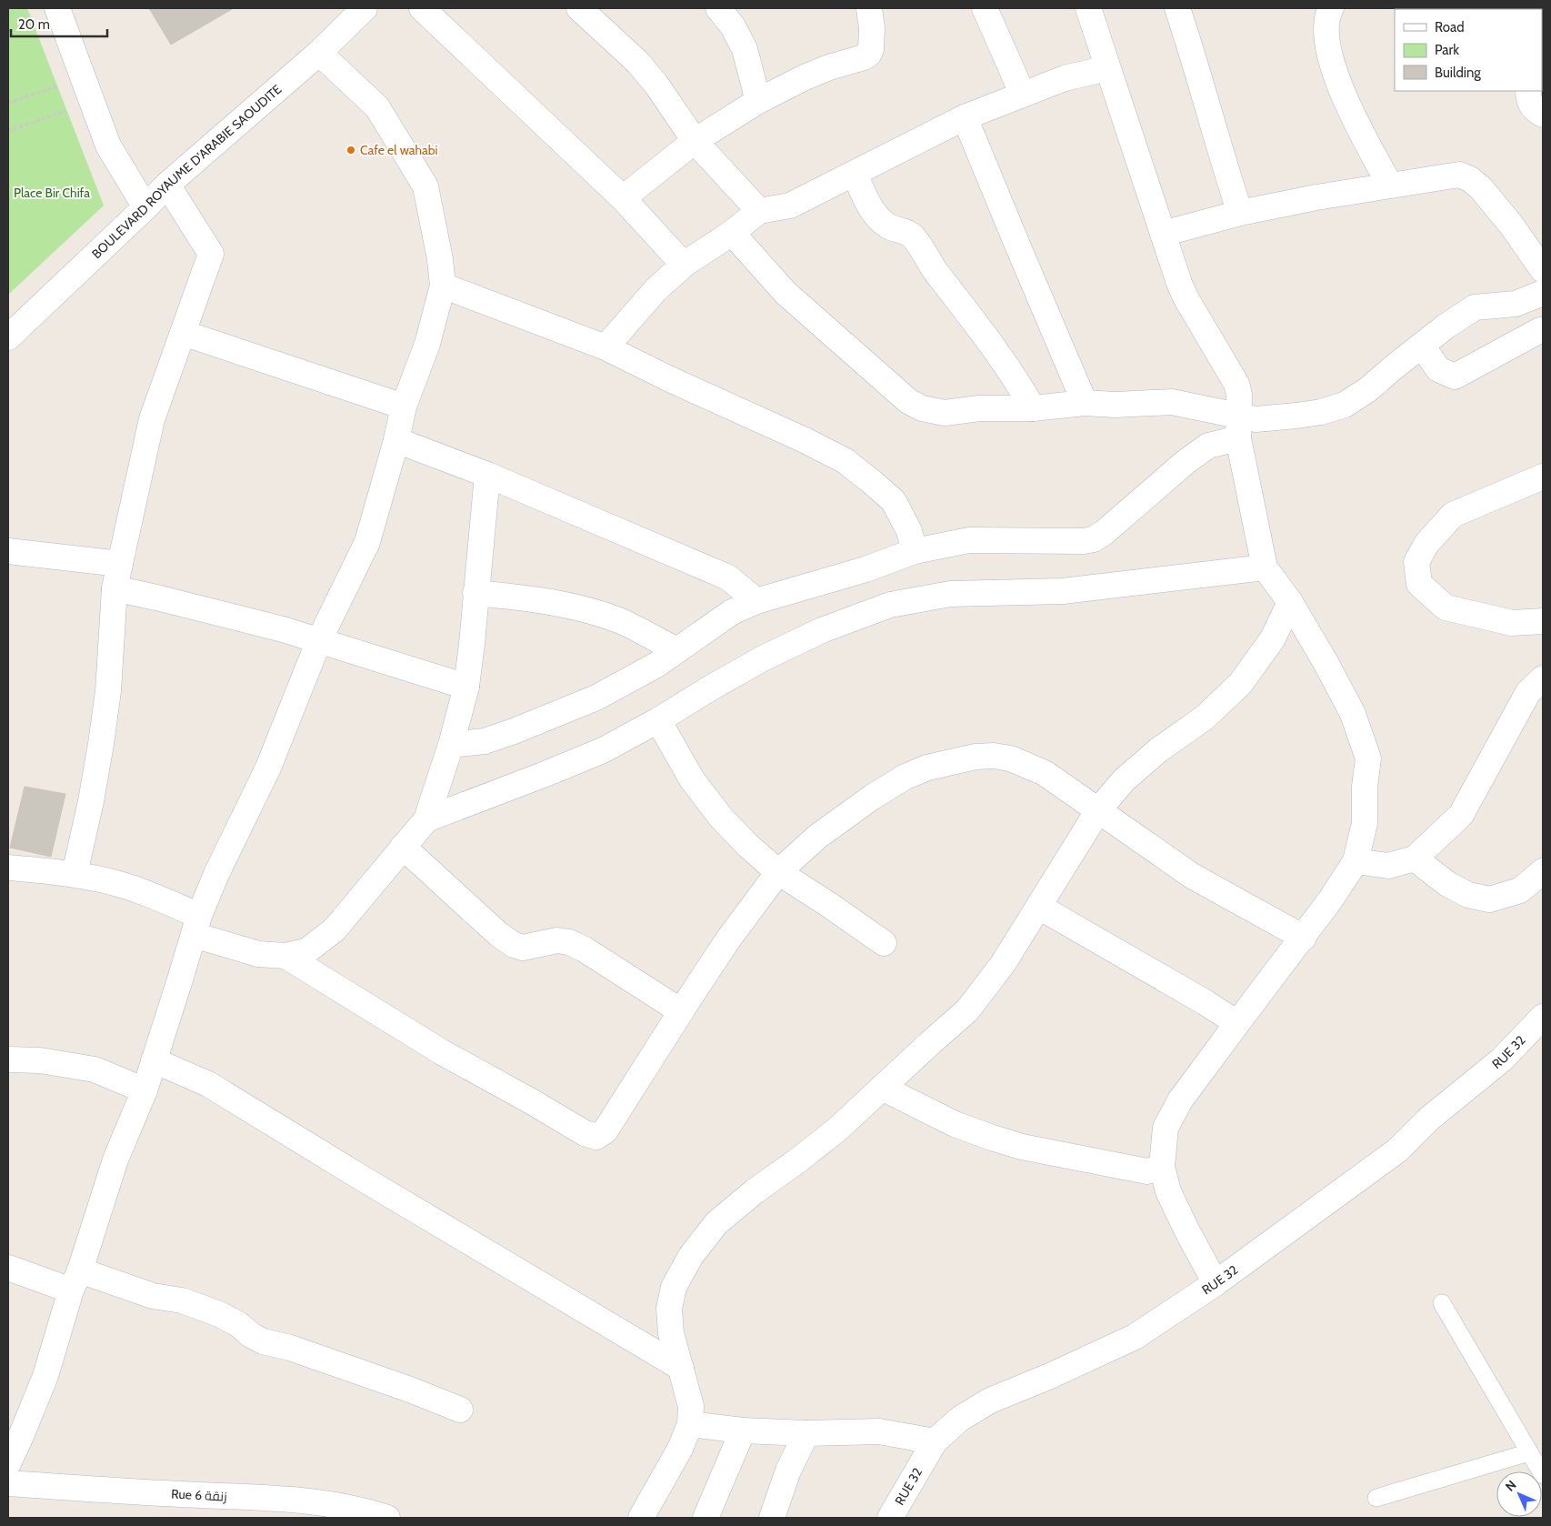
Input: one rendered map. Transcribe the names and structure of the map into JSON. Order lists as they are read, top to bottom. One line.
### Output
{"streets":{"street":["BOULEVARD ROYAUME D'ARABIE SAOUDITE","RUE 32","Rue 6 زنقة"]},"parks":["Place Bir Chifa"],"places":["Cafe el wahabi"],"legend":["Road","Park","Building"],"scale_bar":"20 m","north":"top left"}
